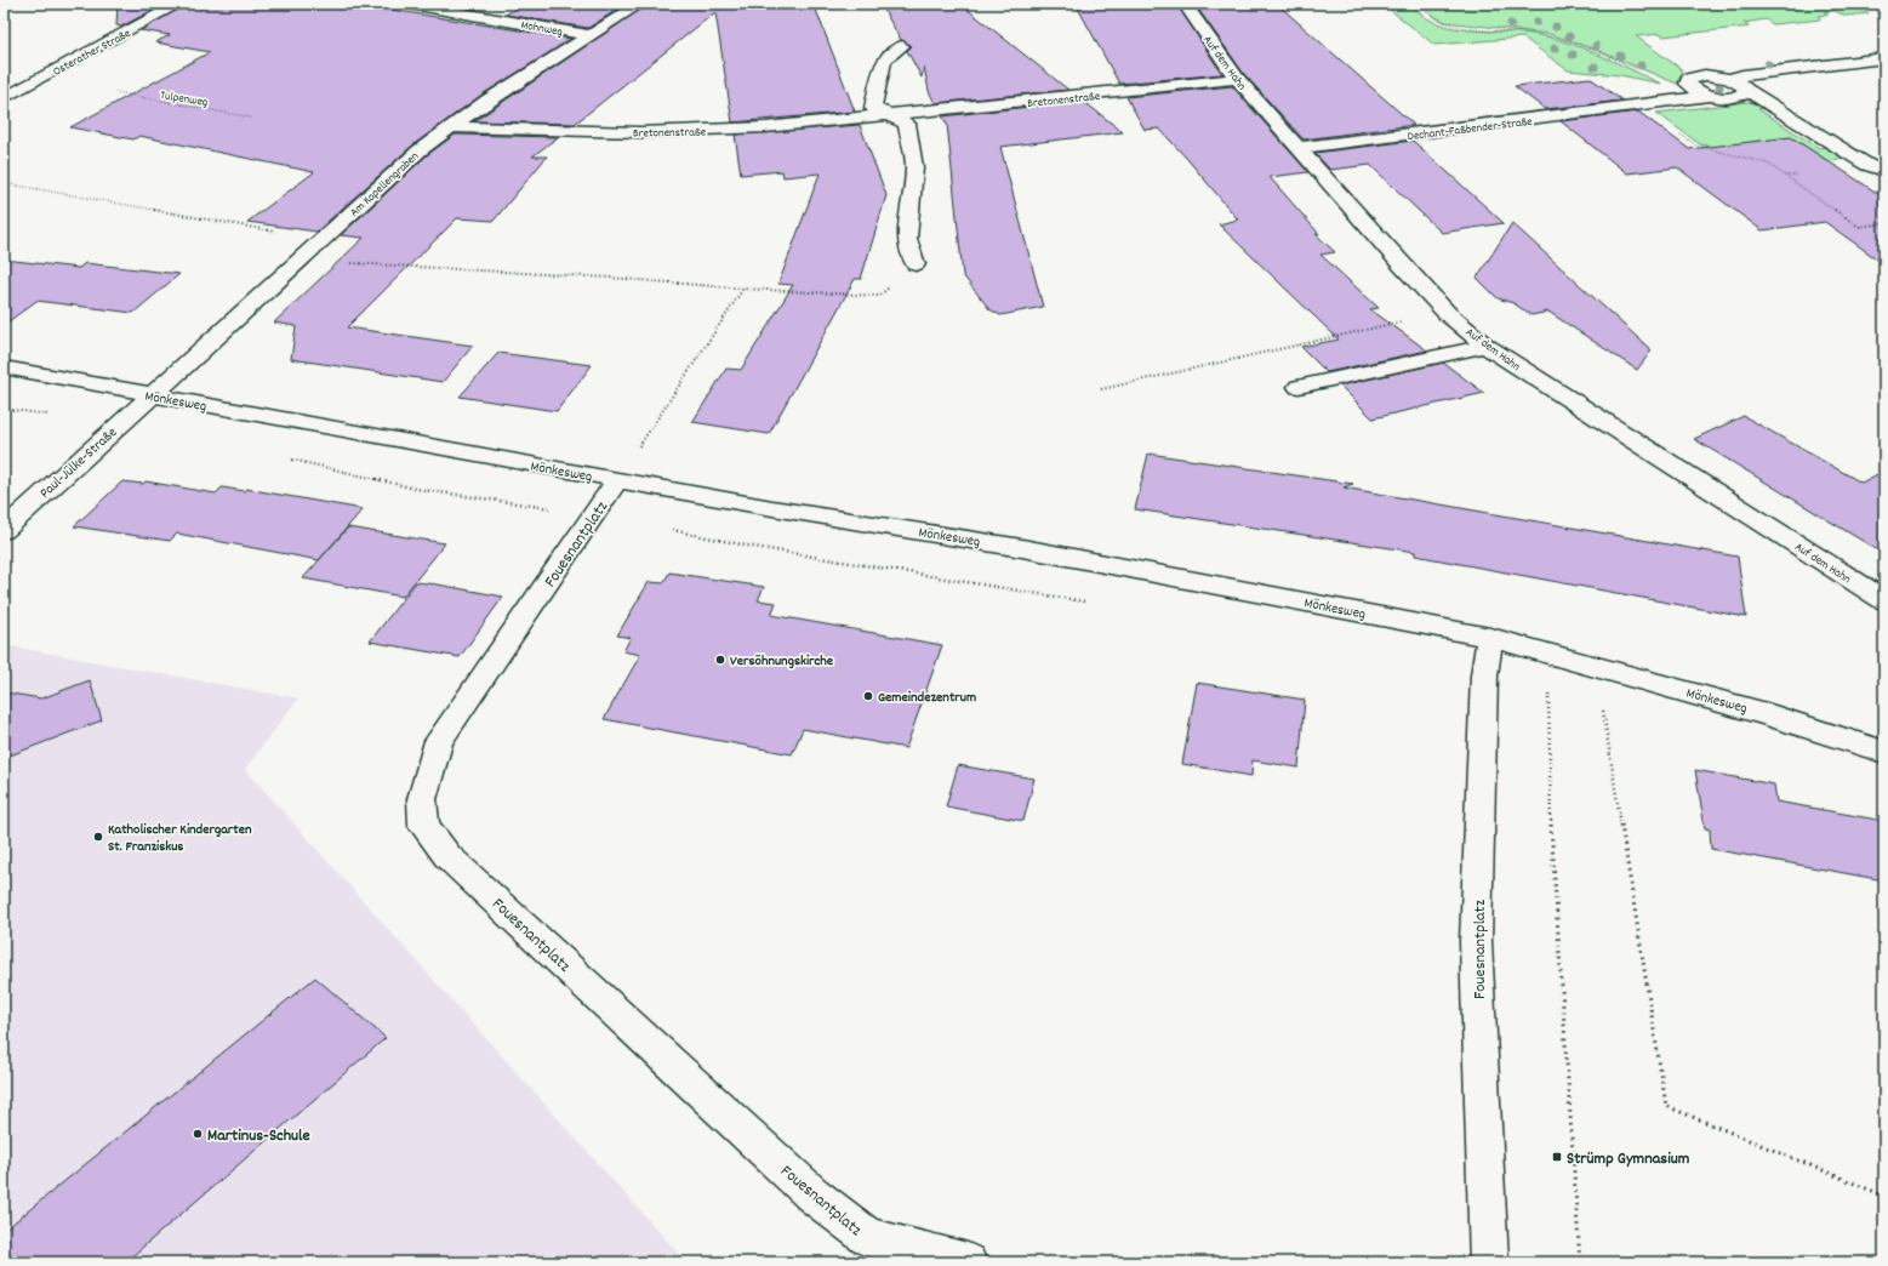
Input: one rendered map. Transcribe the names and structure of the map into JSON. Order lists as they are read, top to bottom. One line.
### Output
{"streets":{"street":["Mohnweg","Osterather Straße","Auf dem Hahn","Bretonenstraße","Dechant-Faßbender-Straße","Am Kapellengraben","Mönkesweg","Paul-Jülke-Straße","Fouesnantplatz"],"path":["Tulpenweg"]},"crossings":[["Mohnweg","Am Kapellengraben"],["Auf dem Hahn","Bretonenstraße"],["Auf dem Hahn","Dechant-Faßbender-Straße"],["Bretonenstraße","Am Kapellengraben"],["Am Kapellengraben","Mönkesweg"],["Am Kapellengraben","Paul-Jülke-Straße"],["Mönkesweg","Paul-Jülke-Straße"],["Mönkesweg","Fouesnantplatz"]],"places":{"other":["Versöhnungskirche","Gemeindezentrum","Katholischer Kindergarten St. Franziskus","Martinus-Schule"],"transit":["Strümp Gymnasium"]}}
